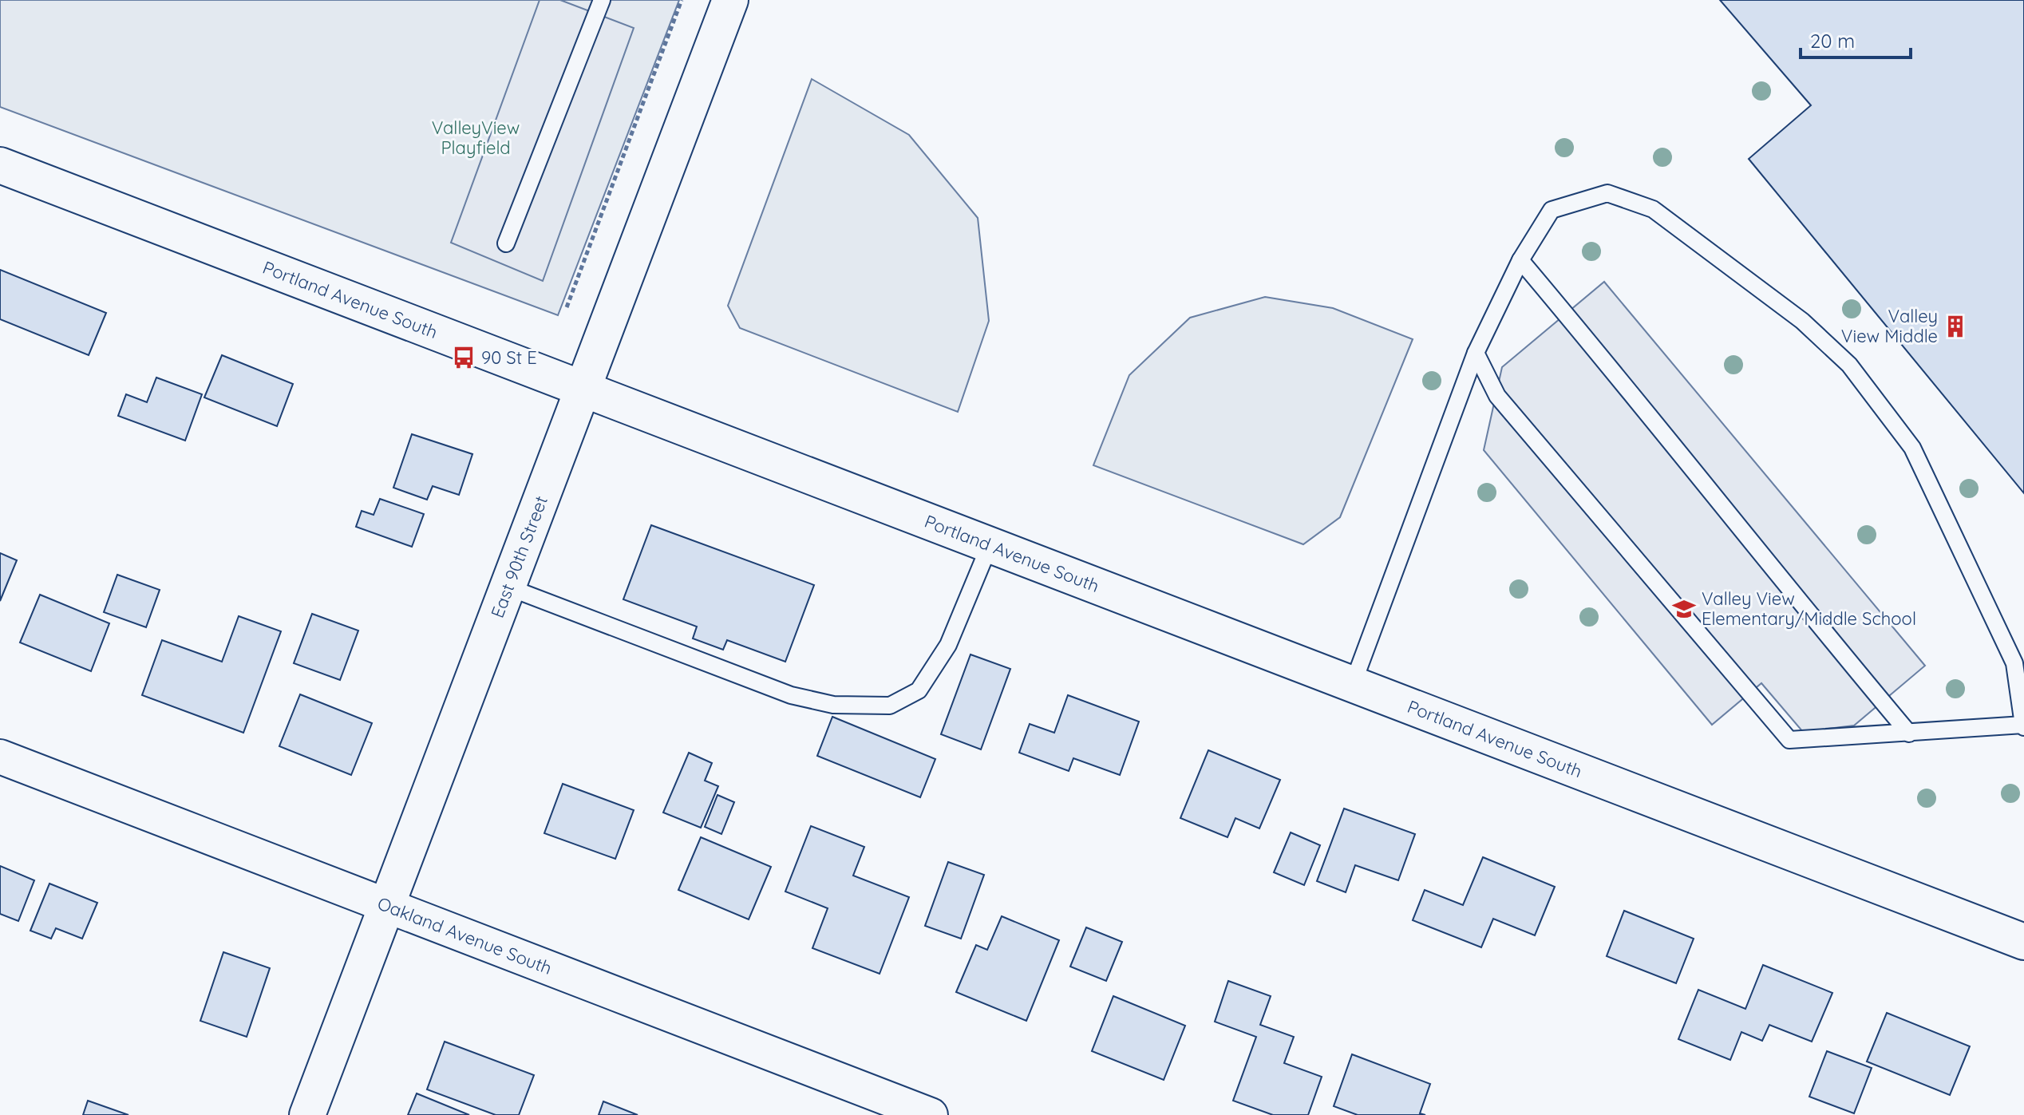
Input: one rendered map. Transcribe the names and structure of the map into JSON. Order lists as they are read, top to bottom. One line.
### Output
{"streets":{"main road":["Portland Avenue South","East 90th Street"],"street":["Oakland Avenue South"]},"crossings":[["Portland Avenue South","East 90th Street"],["East 90th Street","Oakland Avenue South"]],"parks":["ValleyView Playfield"],"places":{"building":["Valley View Middle"],"bus stop":["90 St E"],"school or university":["Valley View Elementary/Middle School"]},"scale_bar":"20 m"}
